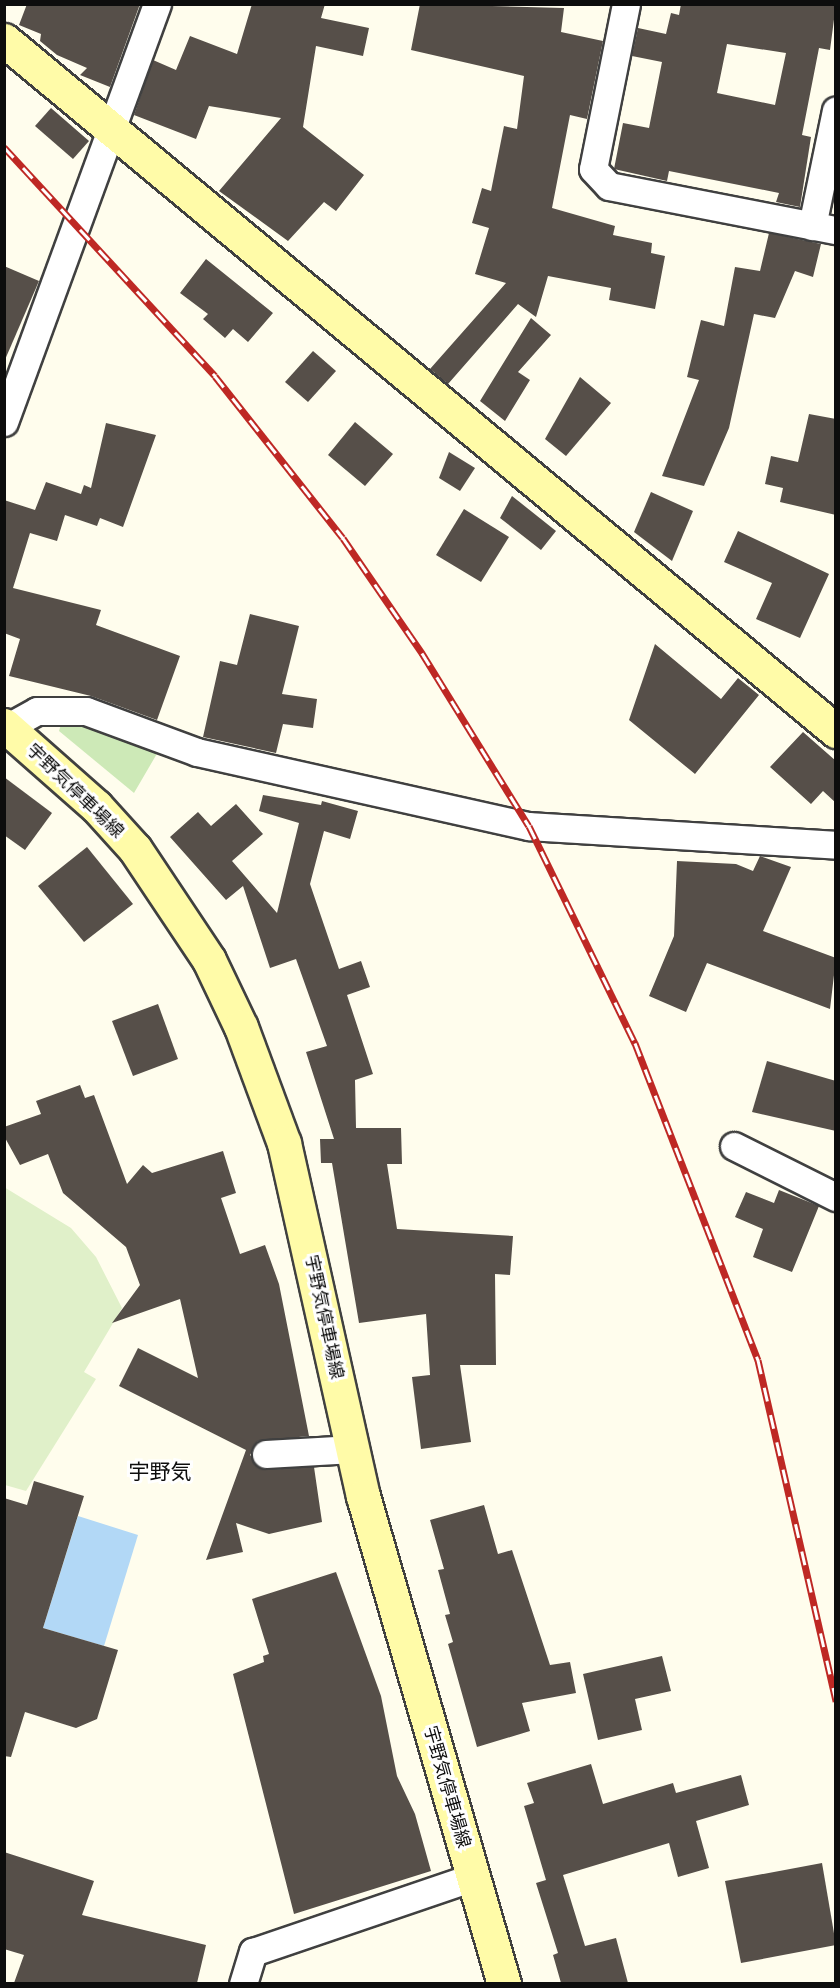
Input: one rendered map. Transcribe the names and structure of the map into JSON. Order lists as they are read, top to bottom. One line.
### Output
{"streets":{"main road":["宇野気停車場線"]},"districts":["宇野気"]}
